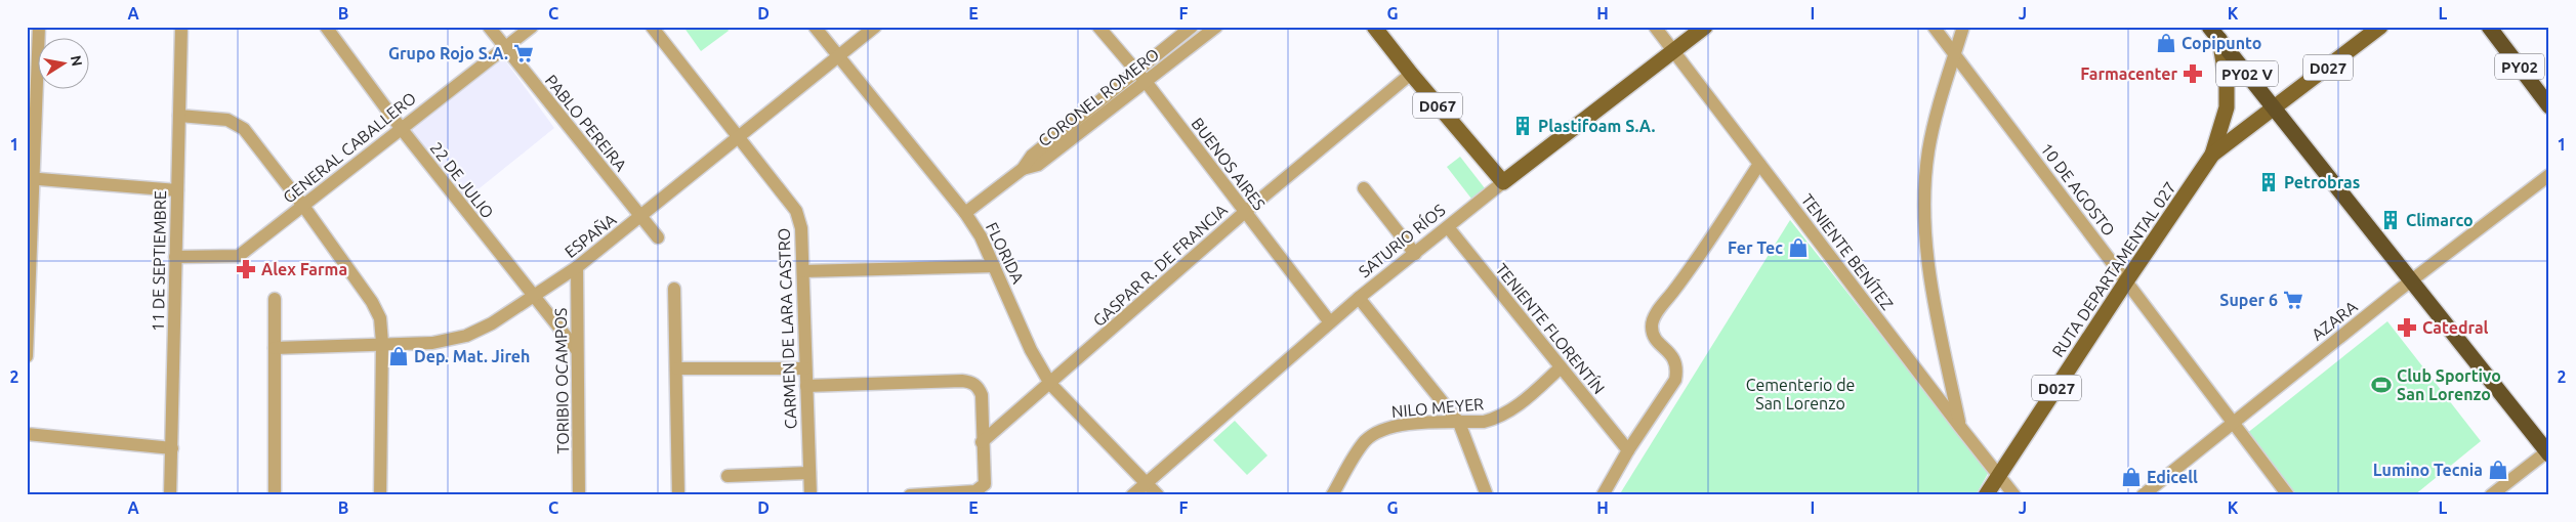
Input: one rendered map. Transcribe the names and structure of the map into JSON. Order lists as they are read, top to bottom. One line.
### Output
{"streets":{"highway":["PY02","PY02 V"],"main road":["D027","D067","SATURIO RÍOS","RUTA DEPARTAMENTAL 027"],"street":["CORONEL ROMERO","PABLO PEREIRA","GENERAL CABALLERO","BUENOS AIRES","22 DE JULIO","10 DE AGOSTO","ESPAÑA","TENIENTE BENÍTEZ","FLORIDA","11 DE SEPTIEMBRE","GASPAR R. DE FRANCIA","AZARA","CARMEN DE LARA CASTRO","TENIENTE FLORENTÍN","TORIBIO OCAMPOS","NILO MEYER"]},"crossings":[["D027","PY02 V"],["D027","RUTA DEPARTAMENTAL 027"],["PY02 V","RUTA DEPARTAMENTAL 027"],["PY02 V","AZARA"],["CORONEL ROMERO","BUENOS AIRES"],["CORONEL ROMERO","FLORIDA"],["D067","SATURIO RÍOS"],["D067","GASPAR R. DE FRANCIA"],["PABLO PEREIRA","GENERAL CABALLERO"],["PABLO PEREIRA","ESPAÑA"],["GENERAL CABALLERO","22 DE JULIO"],["GENERAL CABALLERO","11 DE SEPTIEMBRE"],["BUENOS AIRES","SATURIO RÍOS"],["BUENOS AIRES","GASPAR R. DE FRANCIA"],["22 DE JULIO","ESPAÑA"],["22 DE JULIO","TORIBIO OCAMPOS"],["10 DE AGOSTO","RUTA DEPARTAMENTAL 027"],["10 DE AGOSTO","AZARA"],["ESPAÑA","FLORIDA"],["ESPAÑA","CARMEN DE LARA CASTRO"],["ESPAÑA","TORIBIO OCAMPOS"],["SATURIO RÍOS","TENIENTE BENÍTEZ"],["SATURIO RÍOS","FLORIDA"],["SATURIO RÍOS","TENIENTE FLORENTÍN"],["TENIENTE BENÍTEZ","RUTA DEPARTAMENTAL 027"],["FLORIDA","GASPAR R. DE FRANCIA"],["TENIENTE FLORENTÍN","NILO MEYER"]],"parks":["Cementerio de San Lorenzo"],"places":{"shop":["Copipunto","Fer Tec","Dep. Mat. Jireh","Lumino Tecnia","Edicell"],"supermarket":["Grupo Rojo S.A.","Super 6"],"pharmacy":["Farmacenter","Alex Farma","Catedral"],"building":["Plastifoam S.A.","Petrobras","Climarco"],"sports":["Club Sportivo San Lorenzo"]},"north":"right","grid":{"columns":["A","B","C","D","E","F","G","H","I","J","K","L"],"rows":["1","2"]}}
